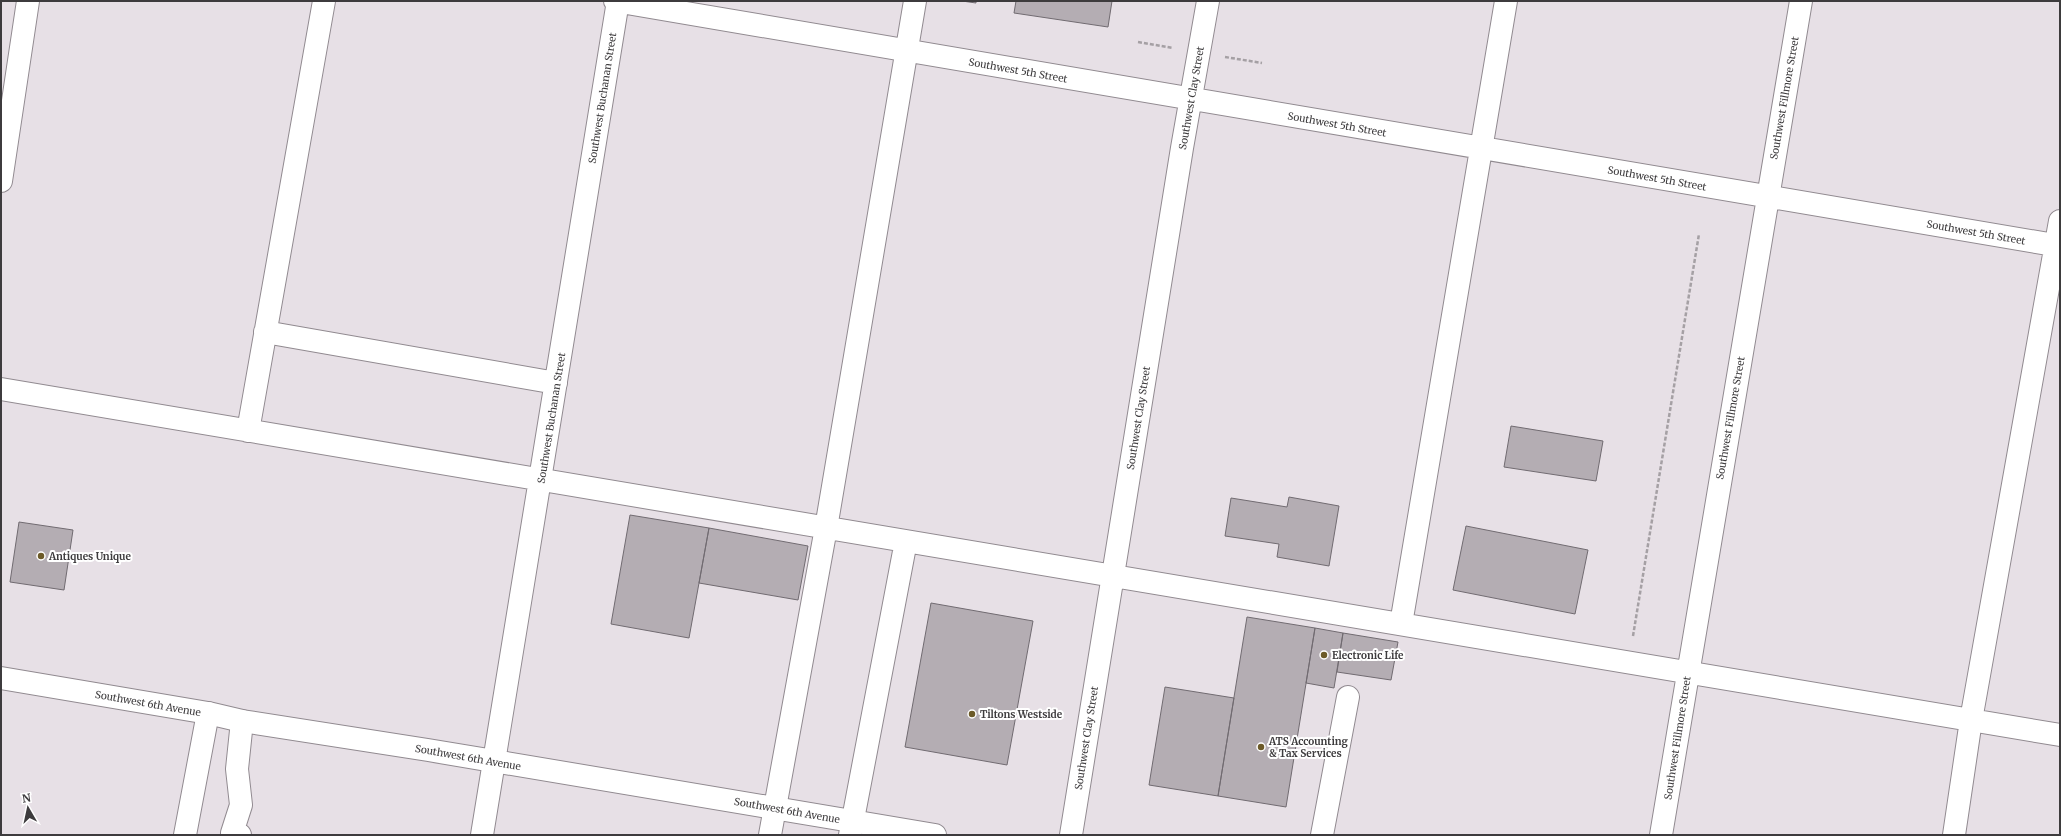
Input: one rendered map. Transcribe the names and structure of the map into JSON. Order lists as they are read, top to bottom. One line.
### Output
{"streets":{"street":["Southwest 5th Street","Southwest Buchanan Street","Southwest Clay Street","Southwest Fillmore Street","Southwest 6th Avenue"]},"crossings":[["Southwest 5th Street","Southwest Buchanan Street"],["Southwest 5th Street","Southwest Clay Street"],["Southwest 5th Street","Southwest Fillmore Street"],["Southwest Buchanan Street","Southwest 6th Avenue"]],"places":["Antiques Unique","Electronic Life","Tiltons Westside","ATS Accounting & Tax Services"],"north":"top"}
